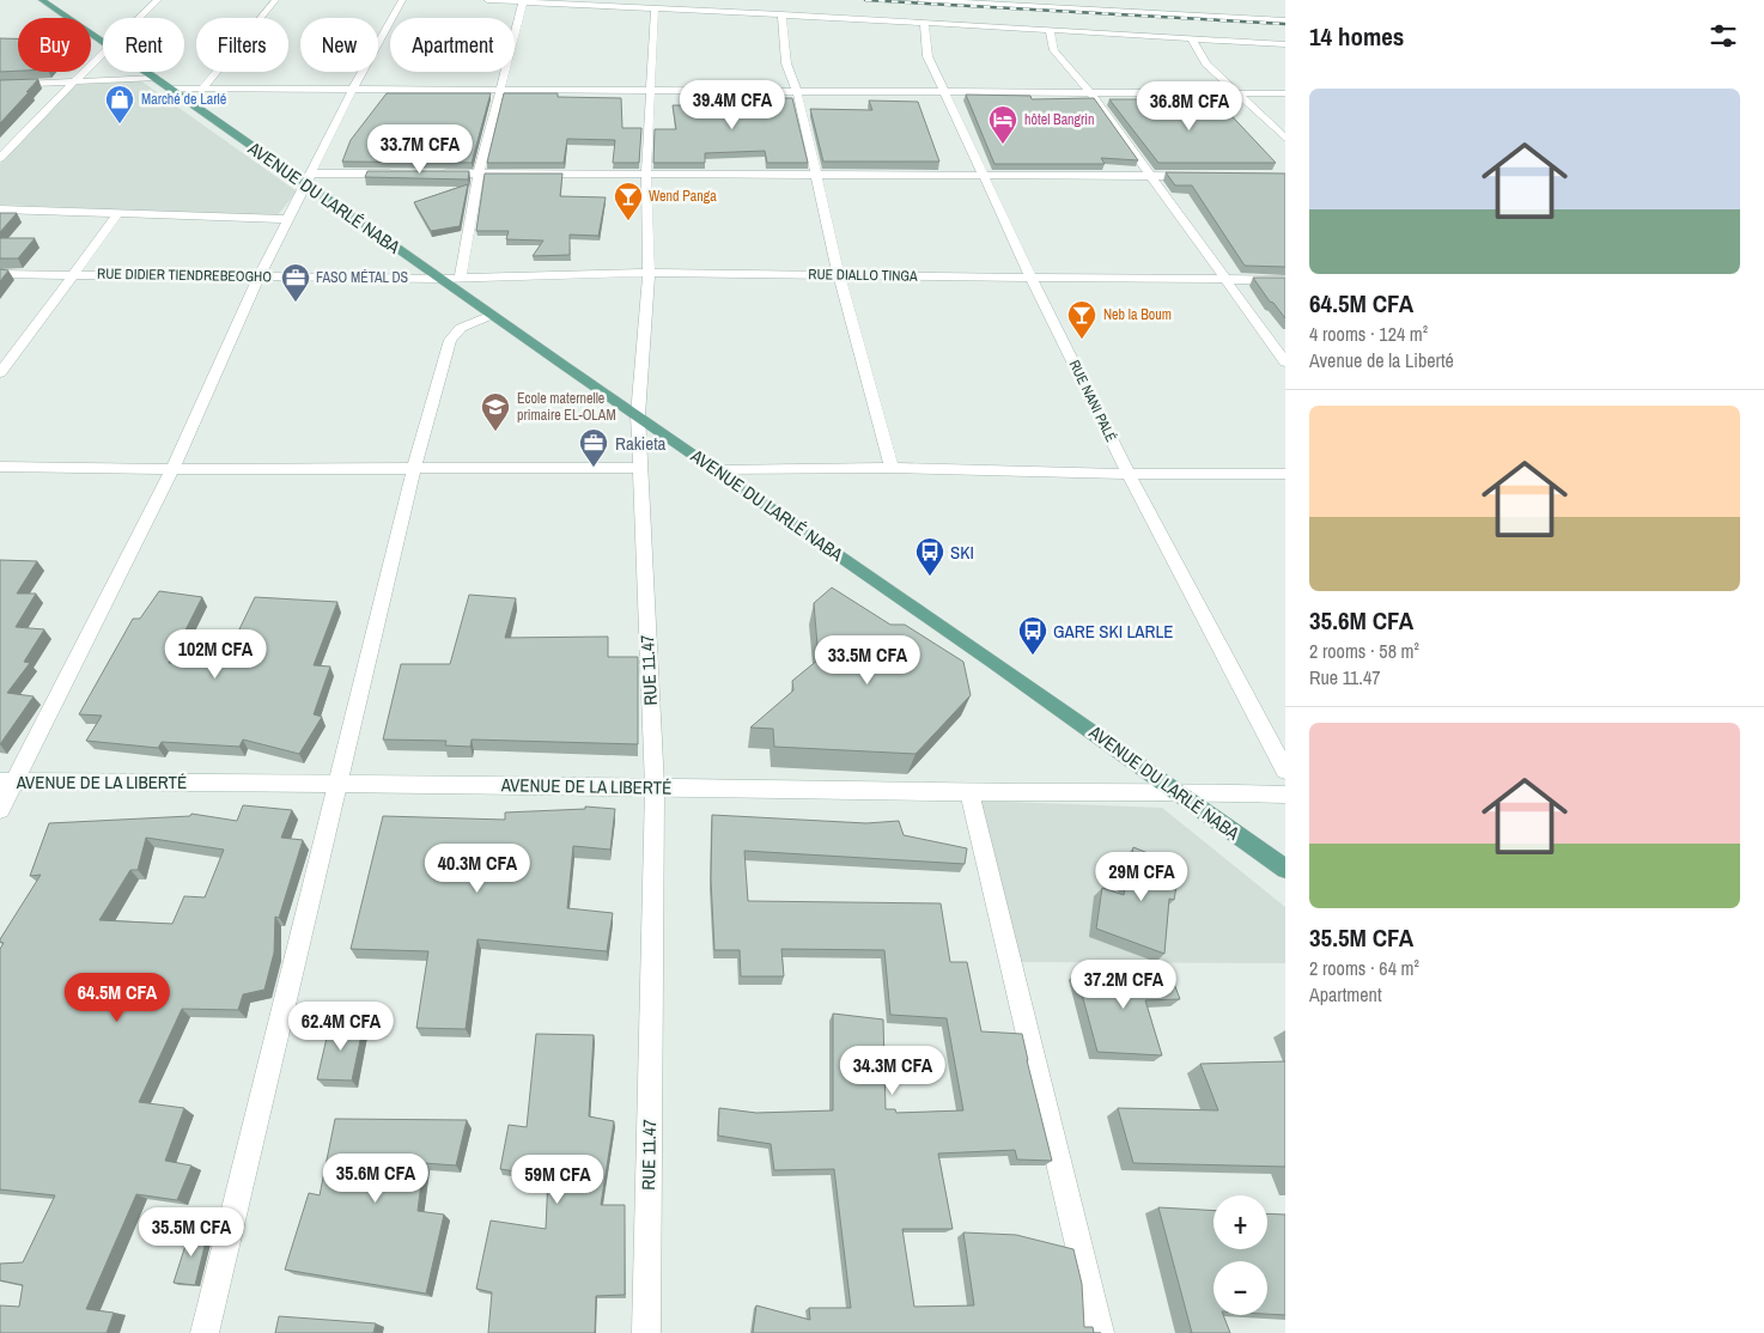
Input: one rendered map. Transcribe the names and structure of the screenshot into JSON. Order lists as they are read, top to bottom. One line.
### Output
{"streets":{"main road":["AVENUE DU LARLÉ NABA"],"street":["RUE DIDIER TIENDREBEOGHO","RUE DIALLO TINGA","RUE NANI PALÉ","RUE 11.47","AVENUE DE LA LIBERTÉ"]},"crossings":[["AVENUE DU LARLÉ NABA","RUE DIDIER TIENDREBEOGHO"],["AVENUE DU LARLÉ NABA","RUE DIALLO TINGA"],["AVENUE DU LARLÉ NABA","RUE 11.47"],["AVENUE DU LARLÉ NABA","AVENUE DE LA LIBERTÉ"],["RUE DIDIER TIENDREBEOGHO","RUE DIALLO TINGA"],["RUE DIALLO TINGA","RUE NANI PALÉ"],["RUE DIALLO TINGA","RUE 11.47"],["RUE 11.47","AVENUE DE LA LIBERTÉ"]],"places":{"shop":["Marché de Larlé"],"hotel":["hôtel Bangrin"],"bar":["Wend Panga","Neb la Boum"],"office":["FASO MÉTAL DS","Rakieta"],"school or university":["Ecole maternelle primaire EL-OLAM"],"bus stop":["SKI","GARE SKI LARLE"]},"page":{"heading":"14 homes","chip":["Buy","Rent","Filters","New","Apartment"],"list":[{"name":"64.5M CFA","note":"4 rooms · 124 m² · Avenue de la Liberté"},{"name":"35.6M CFA","note":"2 rooms · 58 m² · Rue 11.47"},{"name":"35.5M CFA","note":"2 rooms · 64 m² · Apartment"}],"price":["39.4M CFA","36.8M CFA","33.7M CFA","102M CFA","33.5M CFA","40.3M CFA","29M CFA","37.2M CFA","64.5M CFA","62.4M CFA","34.3M CFA","35.6M CFA","59M CFA","35.5M CFA"],"map_buttons":["+","−"]}}
